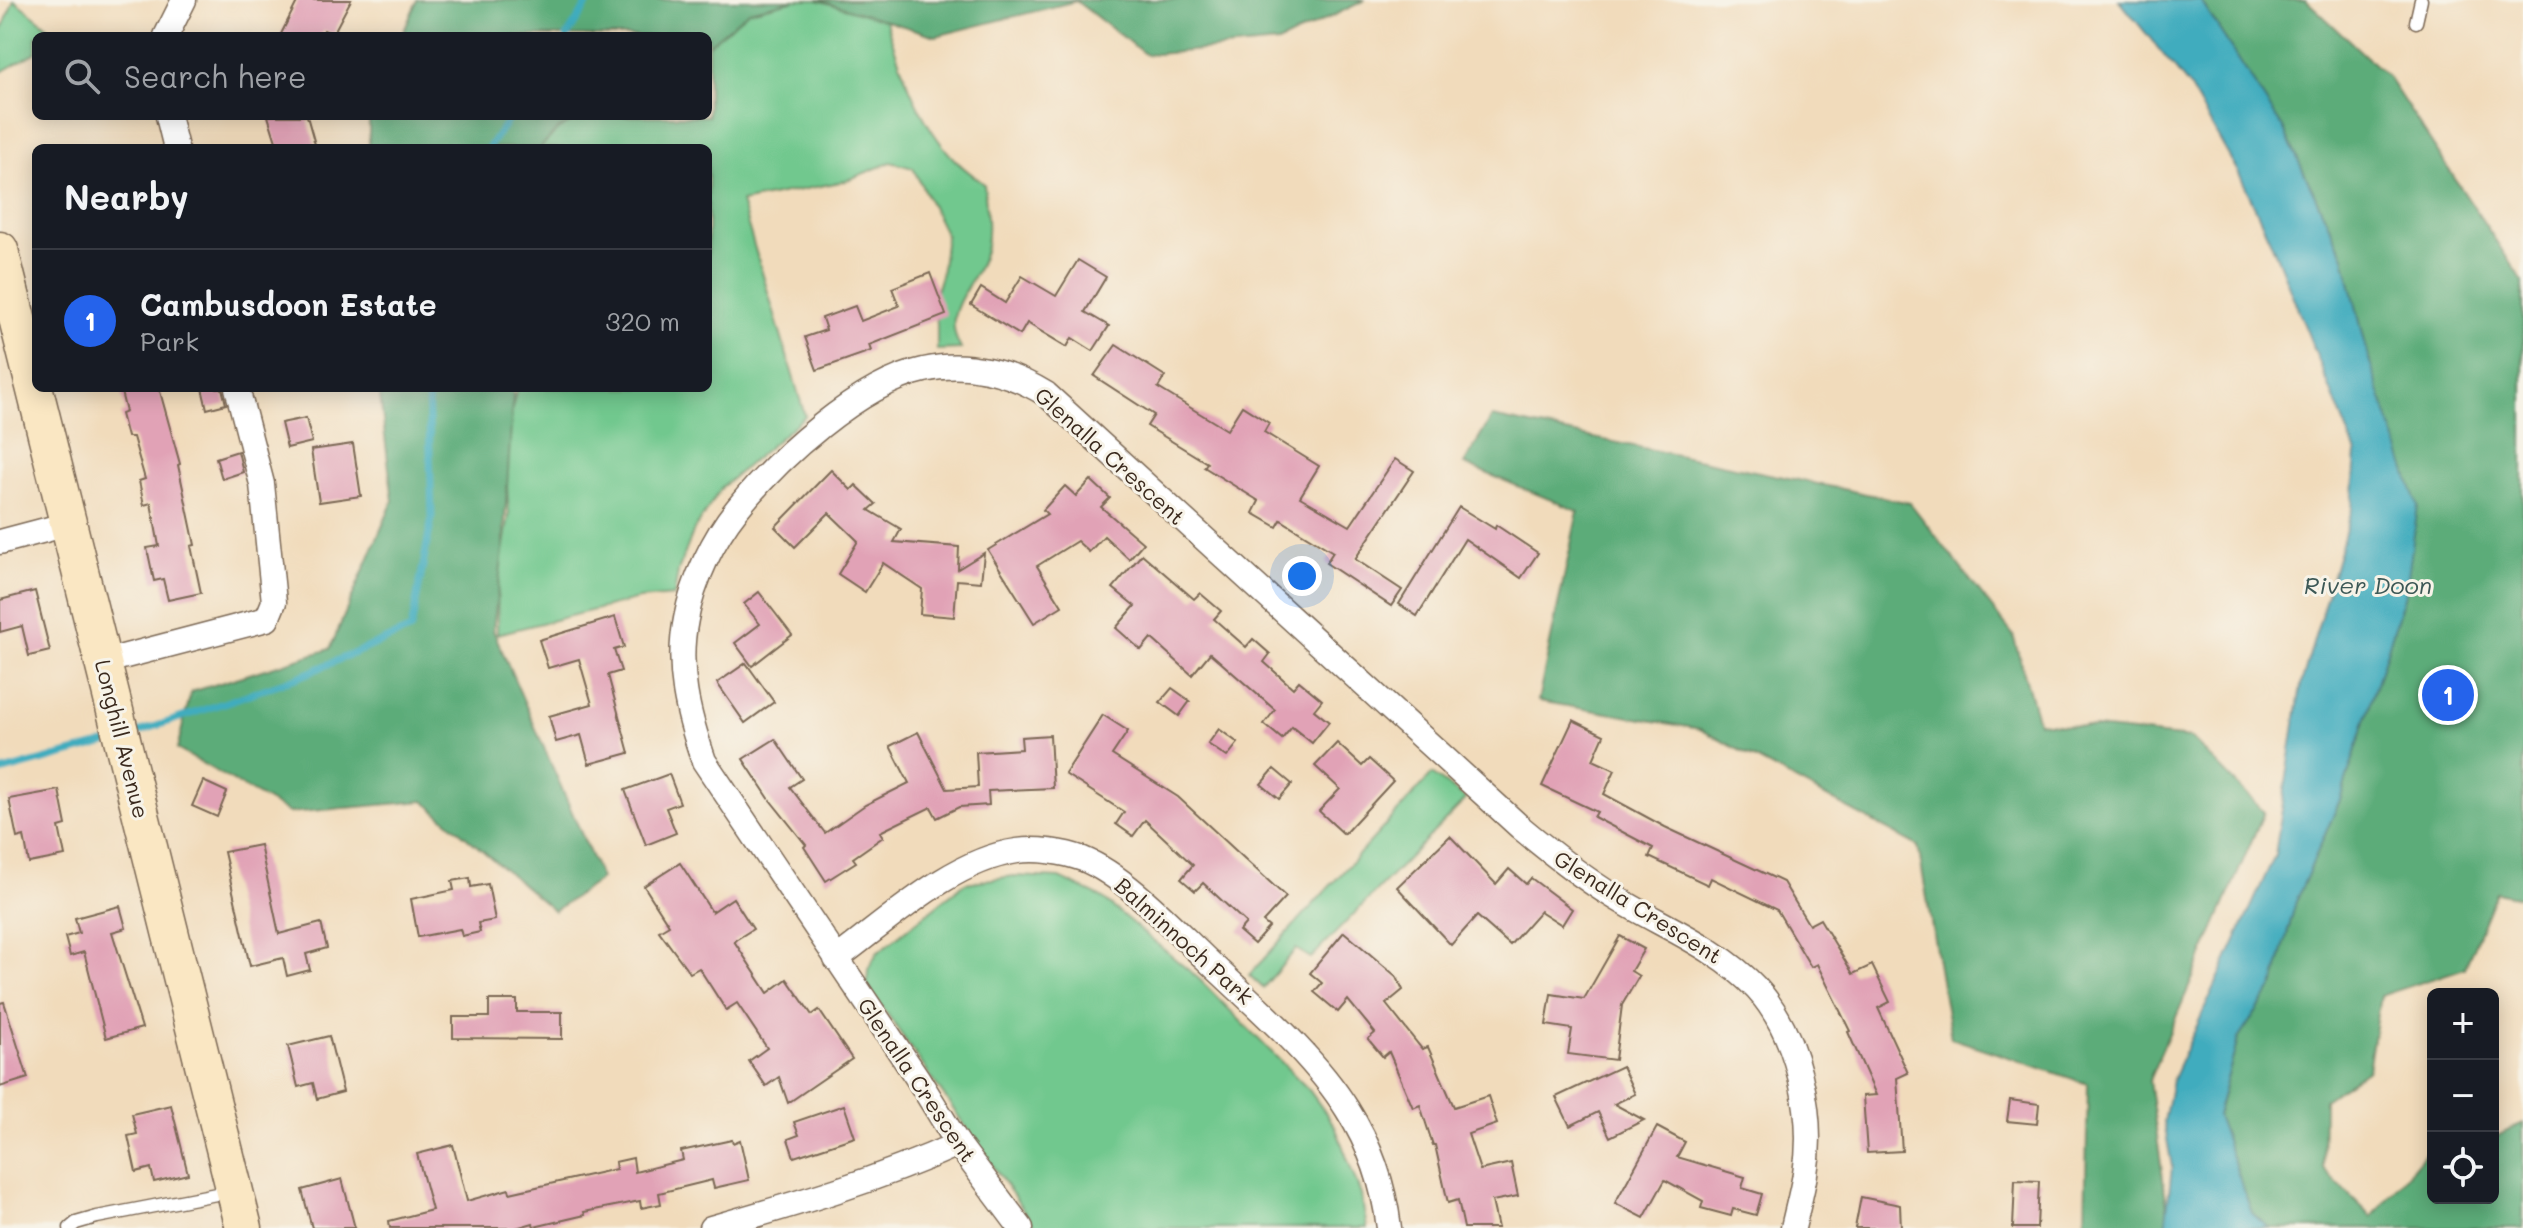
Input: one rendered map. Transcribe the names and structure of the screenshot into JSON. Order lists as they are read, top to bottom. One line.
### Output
{"streets":{"street":["Glenalla Crescent","Longhill Avenue","Balminnoch Park"]},"crossings":[["Glenalla Crescent","Balminnoch Park"]],"water":["River Doon"],"page":{"search":"Search here","heading":"Nearby","list":[{"mark":"1","name":"Cambusdoon Estate","note":"Park","value":"320 m"}],"pins":"1","map_buttons":["+","−"]}}
